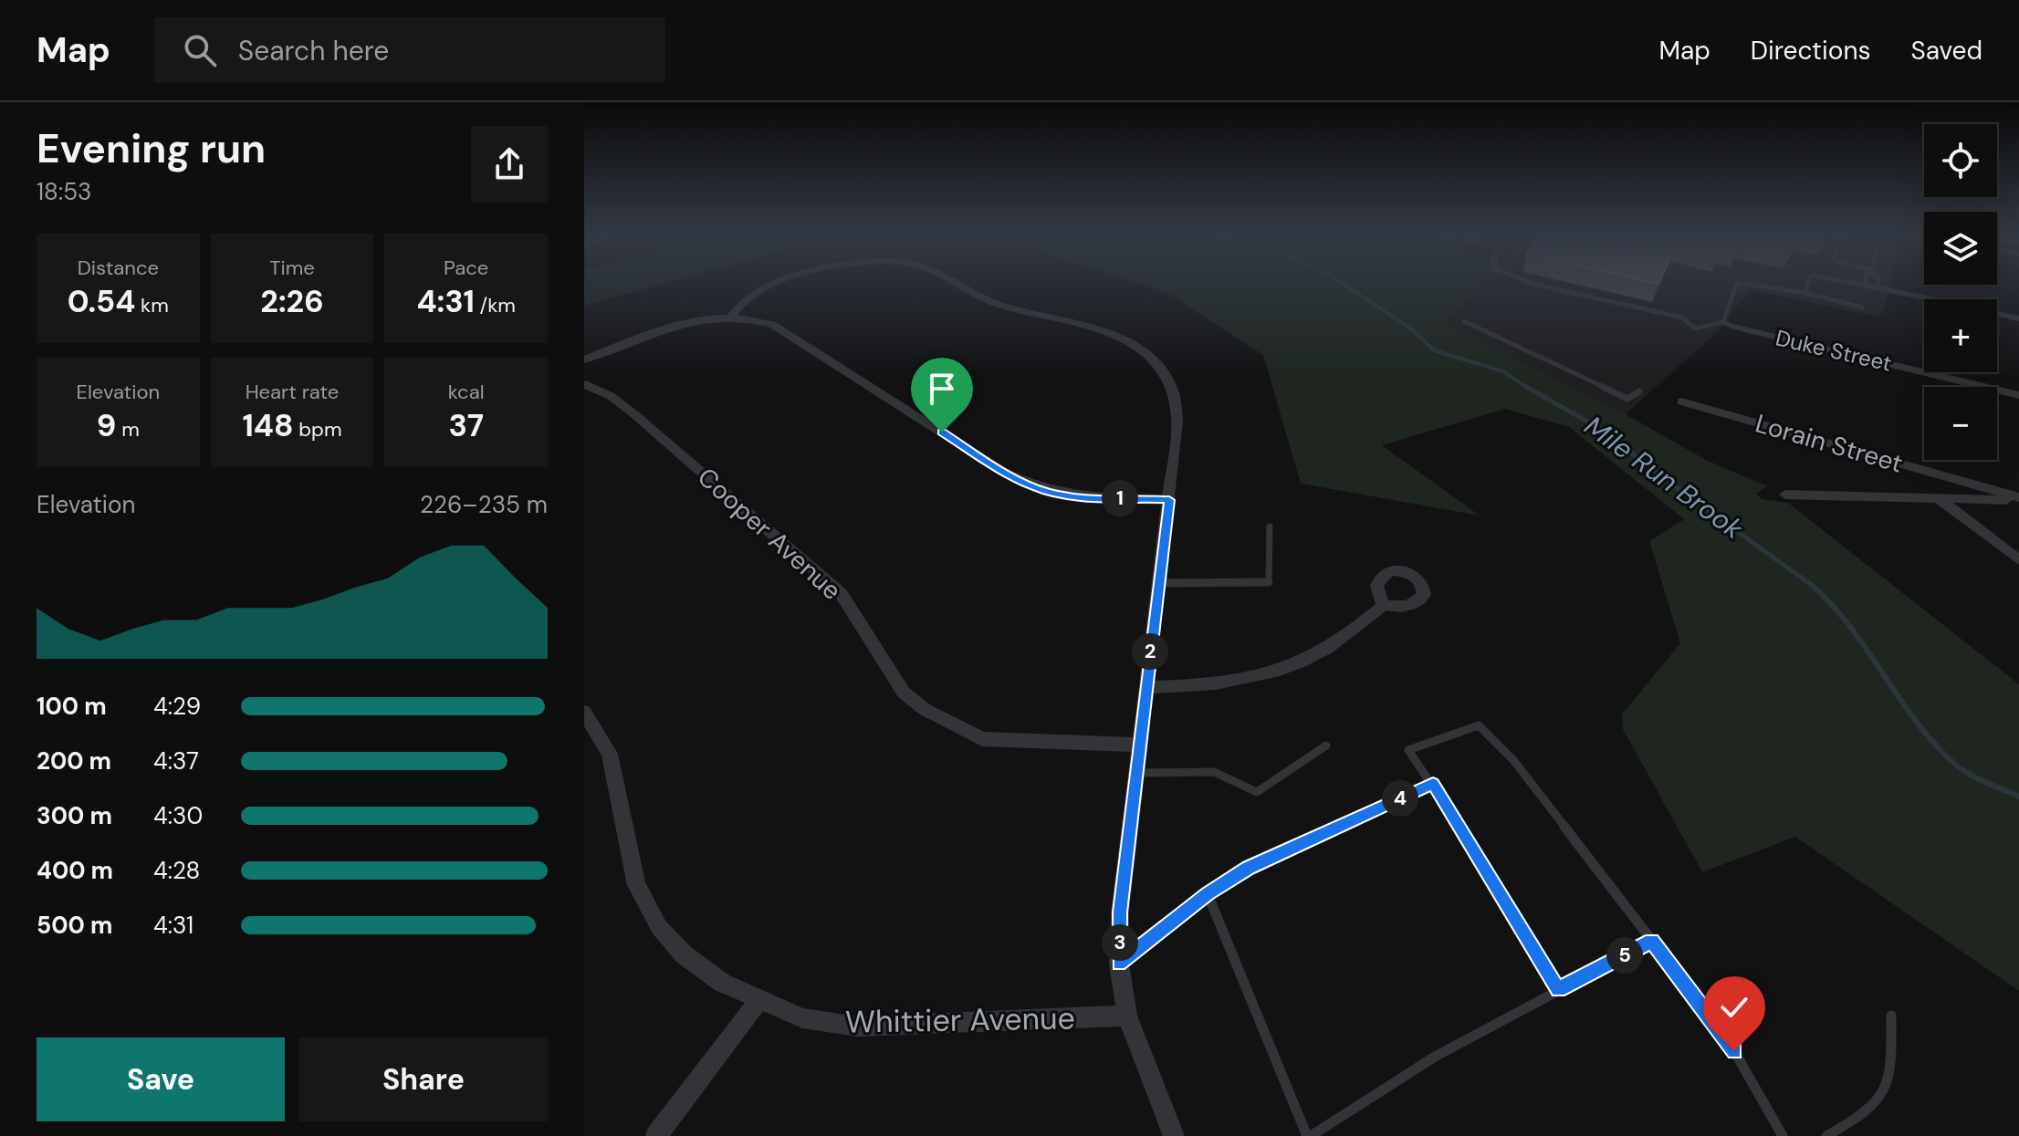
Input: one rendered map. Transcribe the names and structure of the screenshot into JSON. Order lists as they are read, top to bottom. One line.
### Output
{"streets":{"street":["Duke Street","Lorain Street","Cooper Avenue","Whittier Avenue"]},"water":["Mile Run Brook"],"page":{"header":"Map","search":"Search here","nav":["Map","Directions","Saved"],"heading":["Evening run","18:53"],"map_buttons":["+","−"],"stats":[["Distance","0.54 km"],["Time","2:26"],["Pace","4:31 /km"],["Elevation","9 m"],["Heart rate","148 bpm"],["kcal","37"]],"chart":["Elevation","226–235 m"],"pins":["1","2","4","3","5"],"list":[{"name":"100 m","note":"4:29"},{"name":"200 m","note":"4:37"},{"name":"300 m","note":"4:30"},{"name":"400 m","note":"4:28"},{"name":"500 m","note":"4:31"}],"buttons":["Save","Share"]}}
